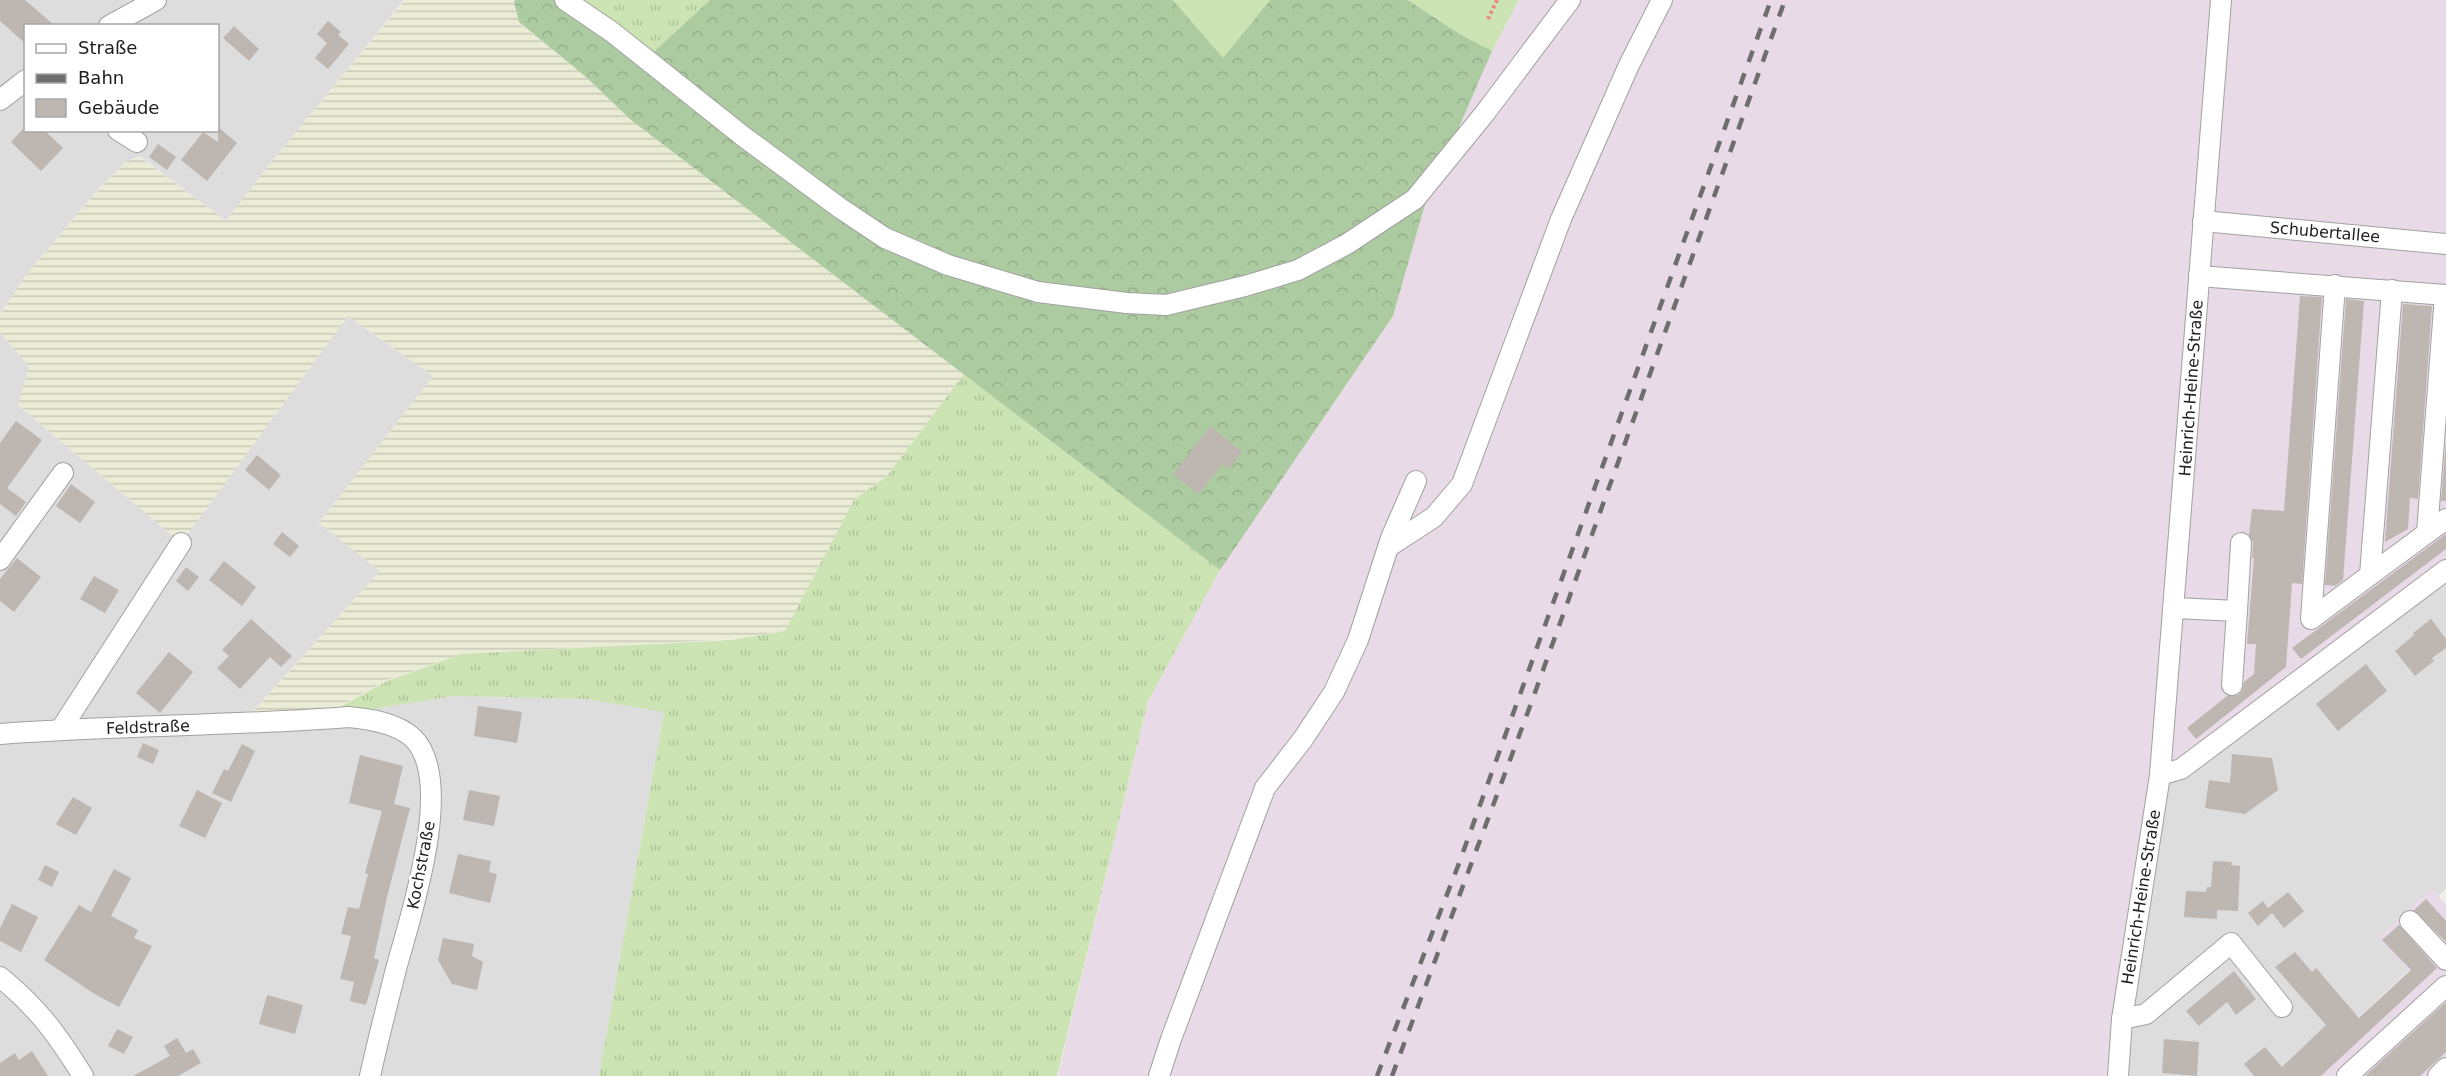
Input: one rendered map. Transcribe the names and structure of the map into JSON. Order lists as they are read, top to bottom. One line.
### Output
{"streets":{"street":["Schubertallee","Heinrich-Heine-Straße","Feldstraße","Kochstraße"]},"crossings":[["Schubertallee","Heinrich-Heine-Straße"],["Feldstraße","Kochstraße"]],"legend":["Straße","Bahn","Gebäude"]}
